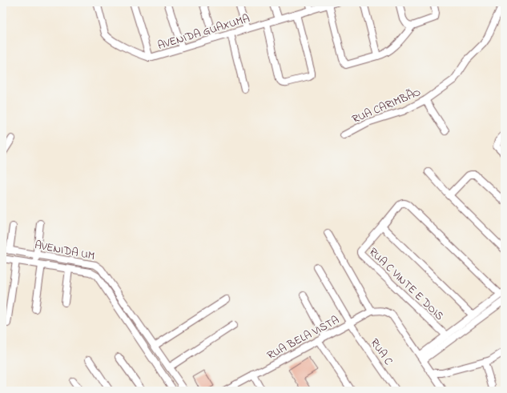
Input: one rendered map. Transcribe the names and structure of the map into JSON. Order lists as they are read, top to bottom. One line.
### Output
{"streets":{"street":["AVENIDA GUAXUMA","RUA CARIMBÃO","AVENIDA UM","RUA C VINTE E DOIS","RUA BELA VISTA","RUA C"]},"crossings":[["RUA BELA VISTA","RUA C"]]}
